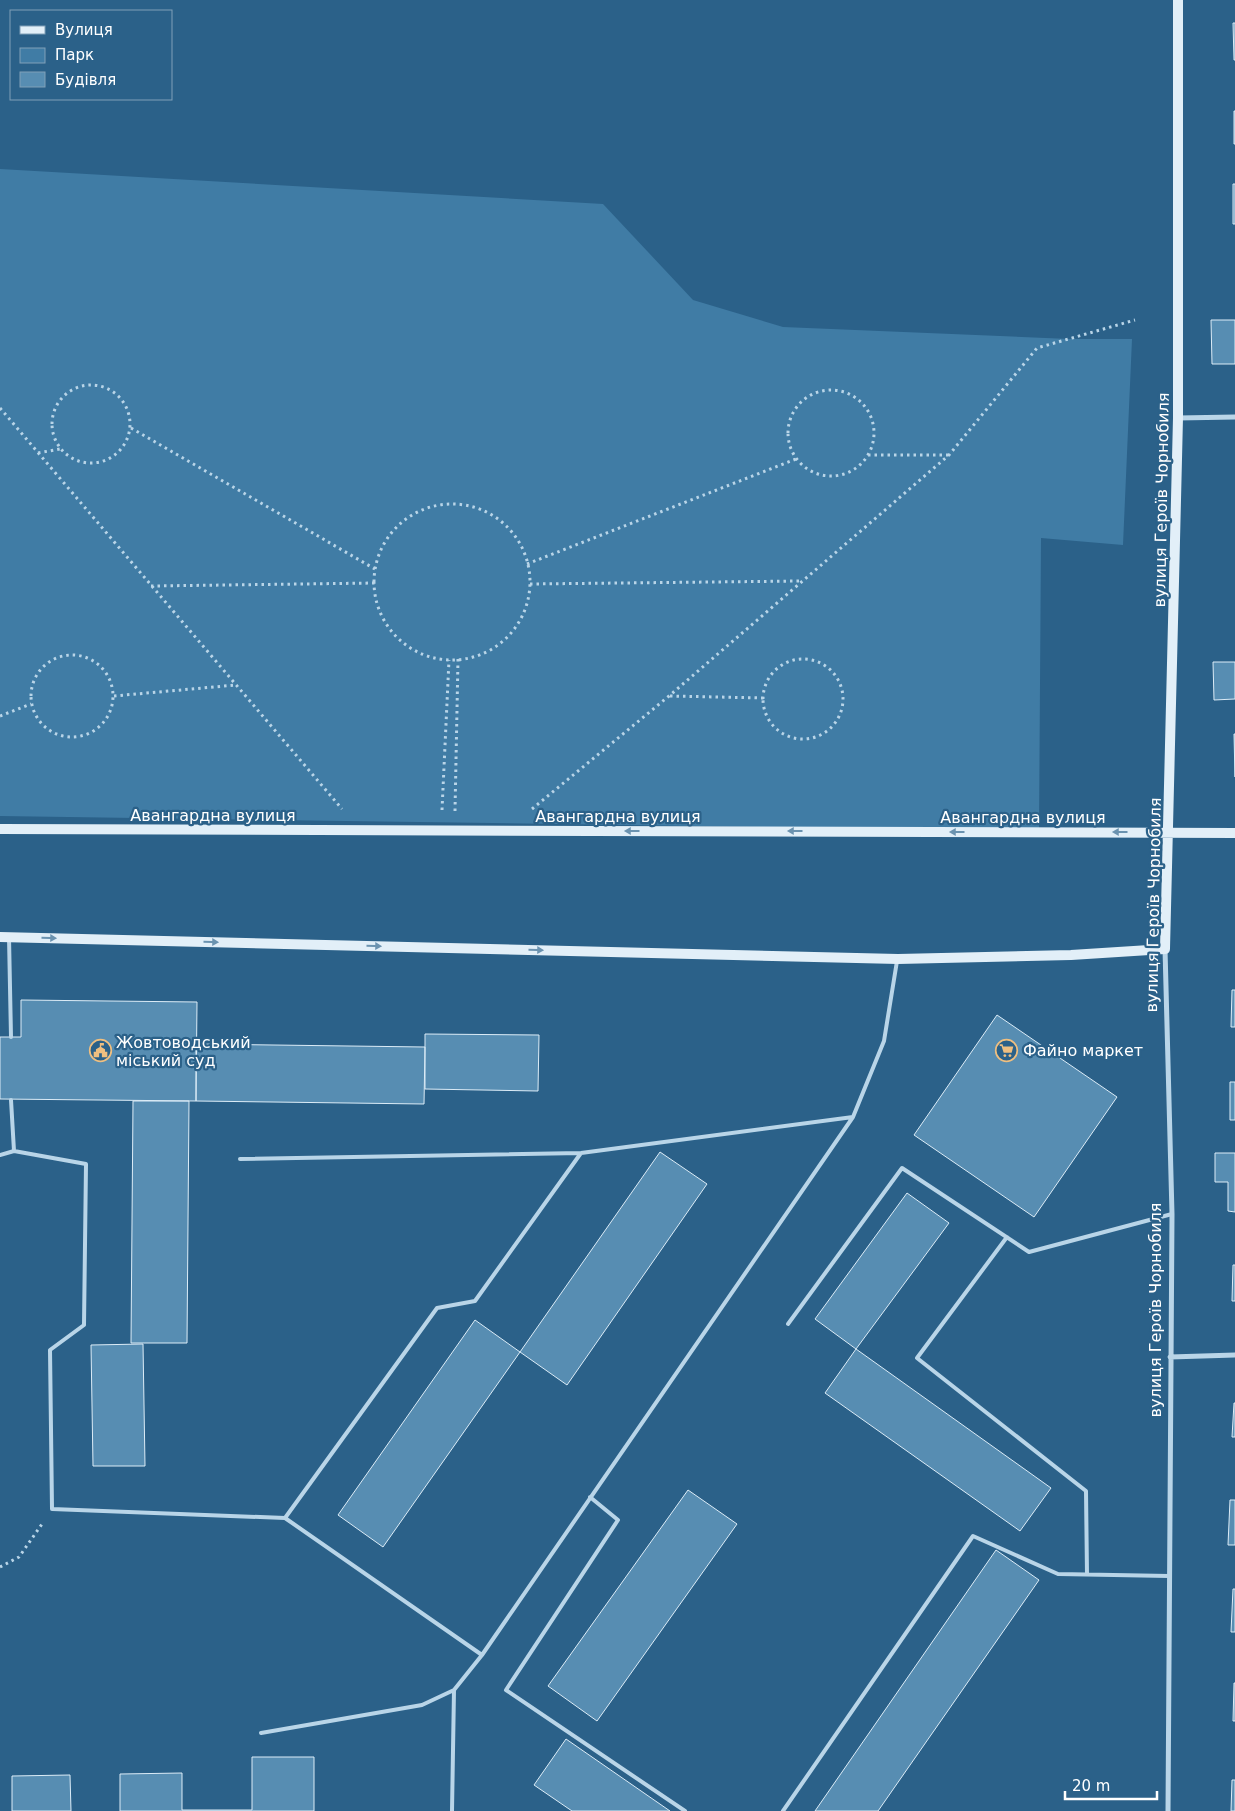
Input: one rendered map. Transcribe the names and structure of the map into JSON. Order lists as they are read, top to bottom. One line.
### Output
{"streets":{"street":["вулиця Героїв Чорнобиля","Авангардна вулиця"]},"crossings":[["вулиця Героїв Чорнобиля","Авангардна вулиця"]],"one_way":["Авангардна вулиця"],"places":{"supermarket":["Файно маркет"],"public building":["Жовтоводський міський суд"]},"legend":["Вулиця","Парк","Будівля"],"scale_bar":"20 m"}
